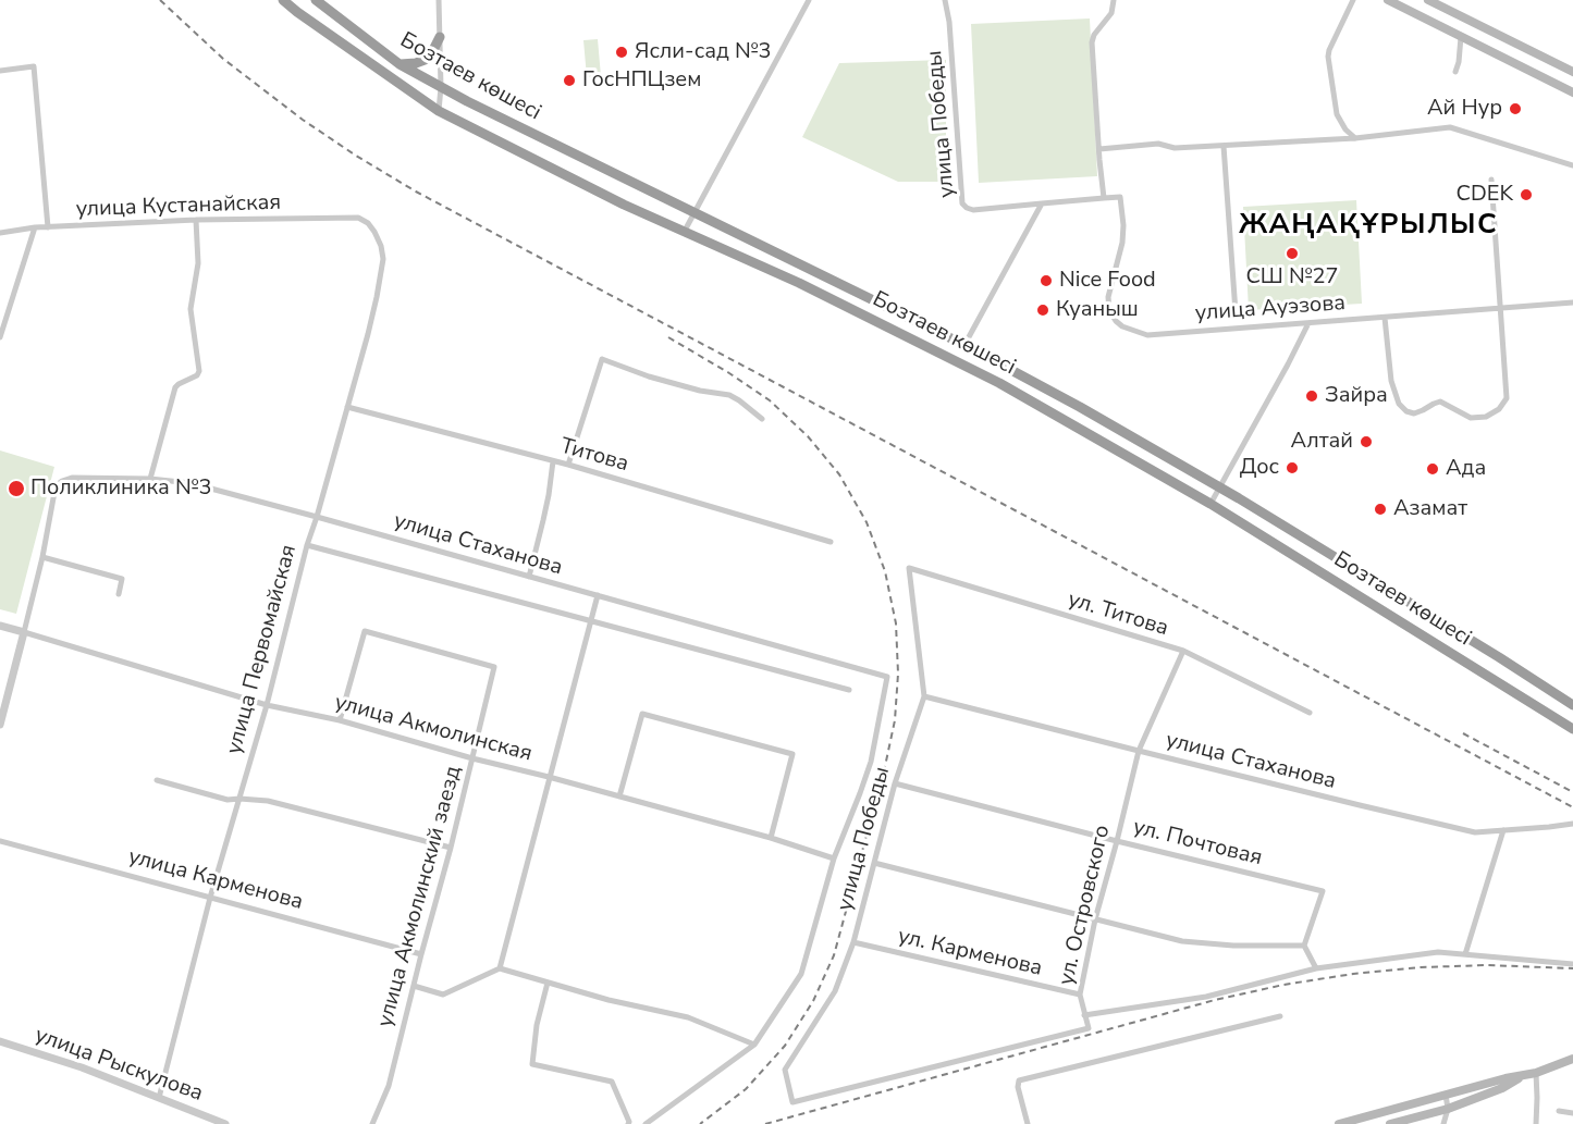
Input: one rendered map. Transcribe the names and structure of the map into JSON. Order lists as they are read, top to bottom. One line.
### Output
{"streets":{"highway":["Бозтаев көшесі"],"street":["улица Победы","улица Кустанайская","улица Ауэзова","Титова","улица Стаханова","ул. Титова","улица Первомайская","улица Акмолинская","ул. Почтовая","улица Карменова","улица Акмолинский заезд","ул. Островского","ул. Карменова","улица Рыскулова"]},"crossings":[["улица Победы","улица Стаханова"],["улица Победы","ул. Титова"],["улица Победы","улица Акмолинская"],["улица Победы","ул. Почтовая"],["улица Победы","ул. Островского"],["улица Победы","ул. Карменова"],["улица Кустанайская","улица Первомайская"],["Титова","улица Первомайская"],["улица Стаханова","улица Первомайская"],["улица Стаханова","ул. Островского"],["ул. Титова","ул. Островского"],["улица Первомайская","улица Акмолинская"],["улица Первомайская","улица Карменова"],["улица Первомайская","улица Рыскулова"],["улица Акмолинская","улица Акмолинский заезд"],["ул. Почтовая","ул. Островского"],["улица Карменова","улица Акмолинский заезд"],["ул. Островского","ул. Карменова"]],"districts":["ЖАҢАҚҰРЫЛЫС"],"places":["Ясли-сад №3","ГосНПЦзем","Ай Нур","CDEK","СШ №27","Nice Food","Куаныш","Зайра","Алтай","Дос","Ада","Поликлиника №3","Азамат"]}
